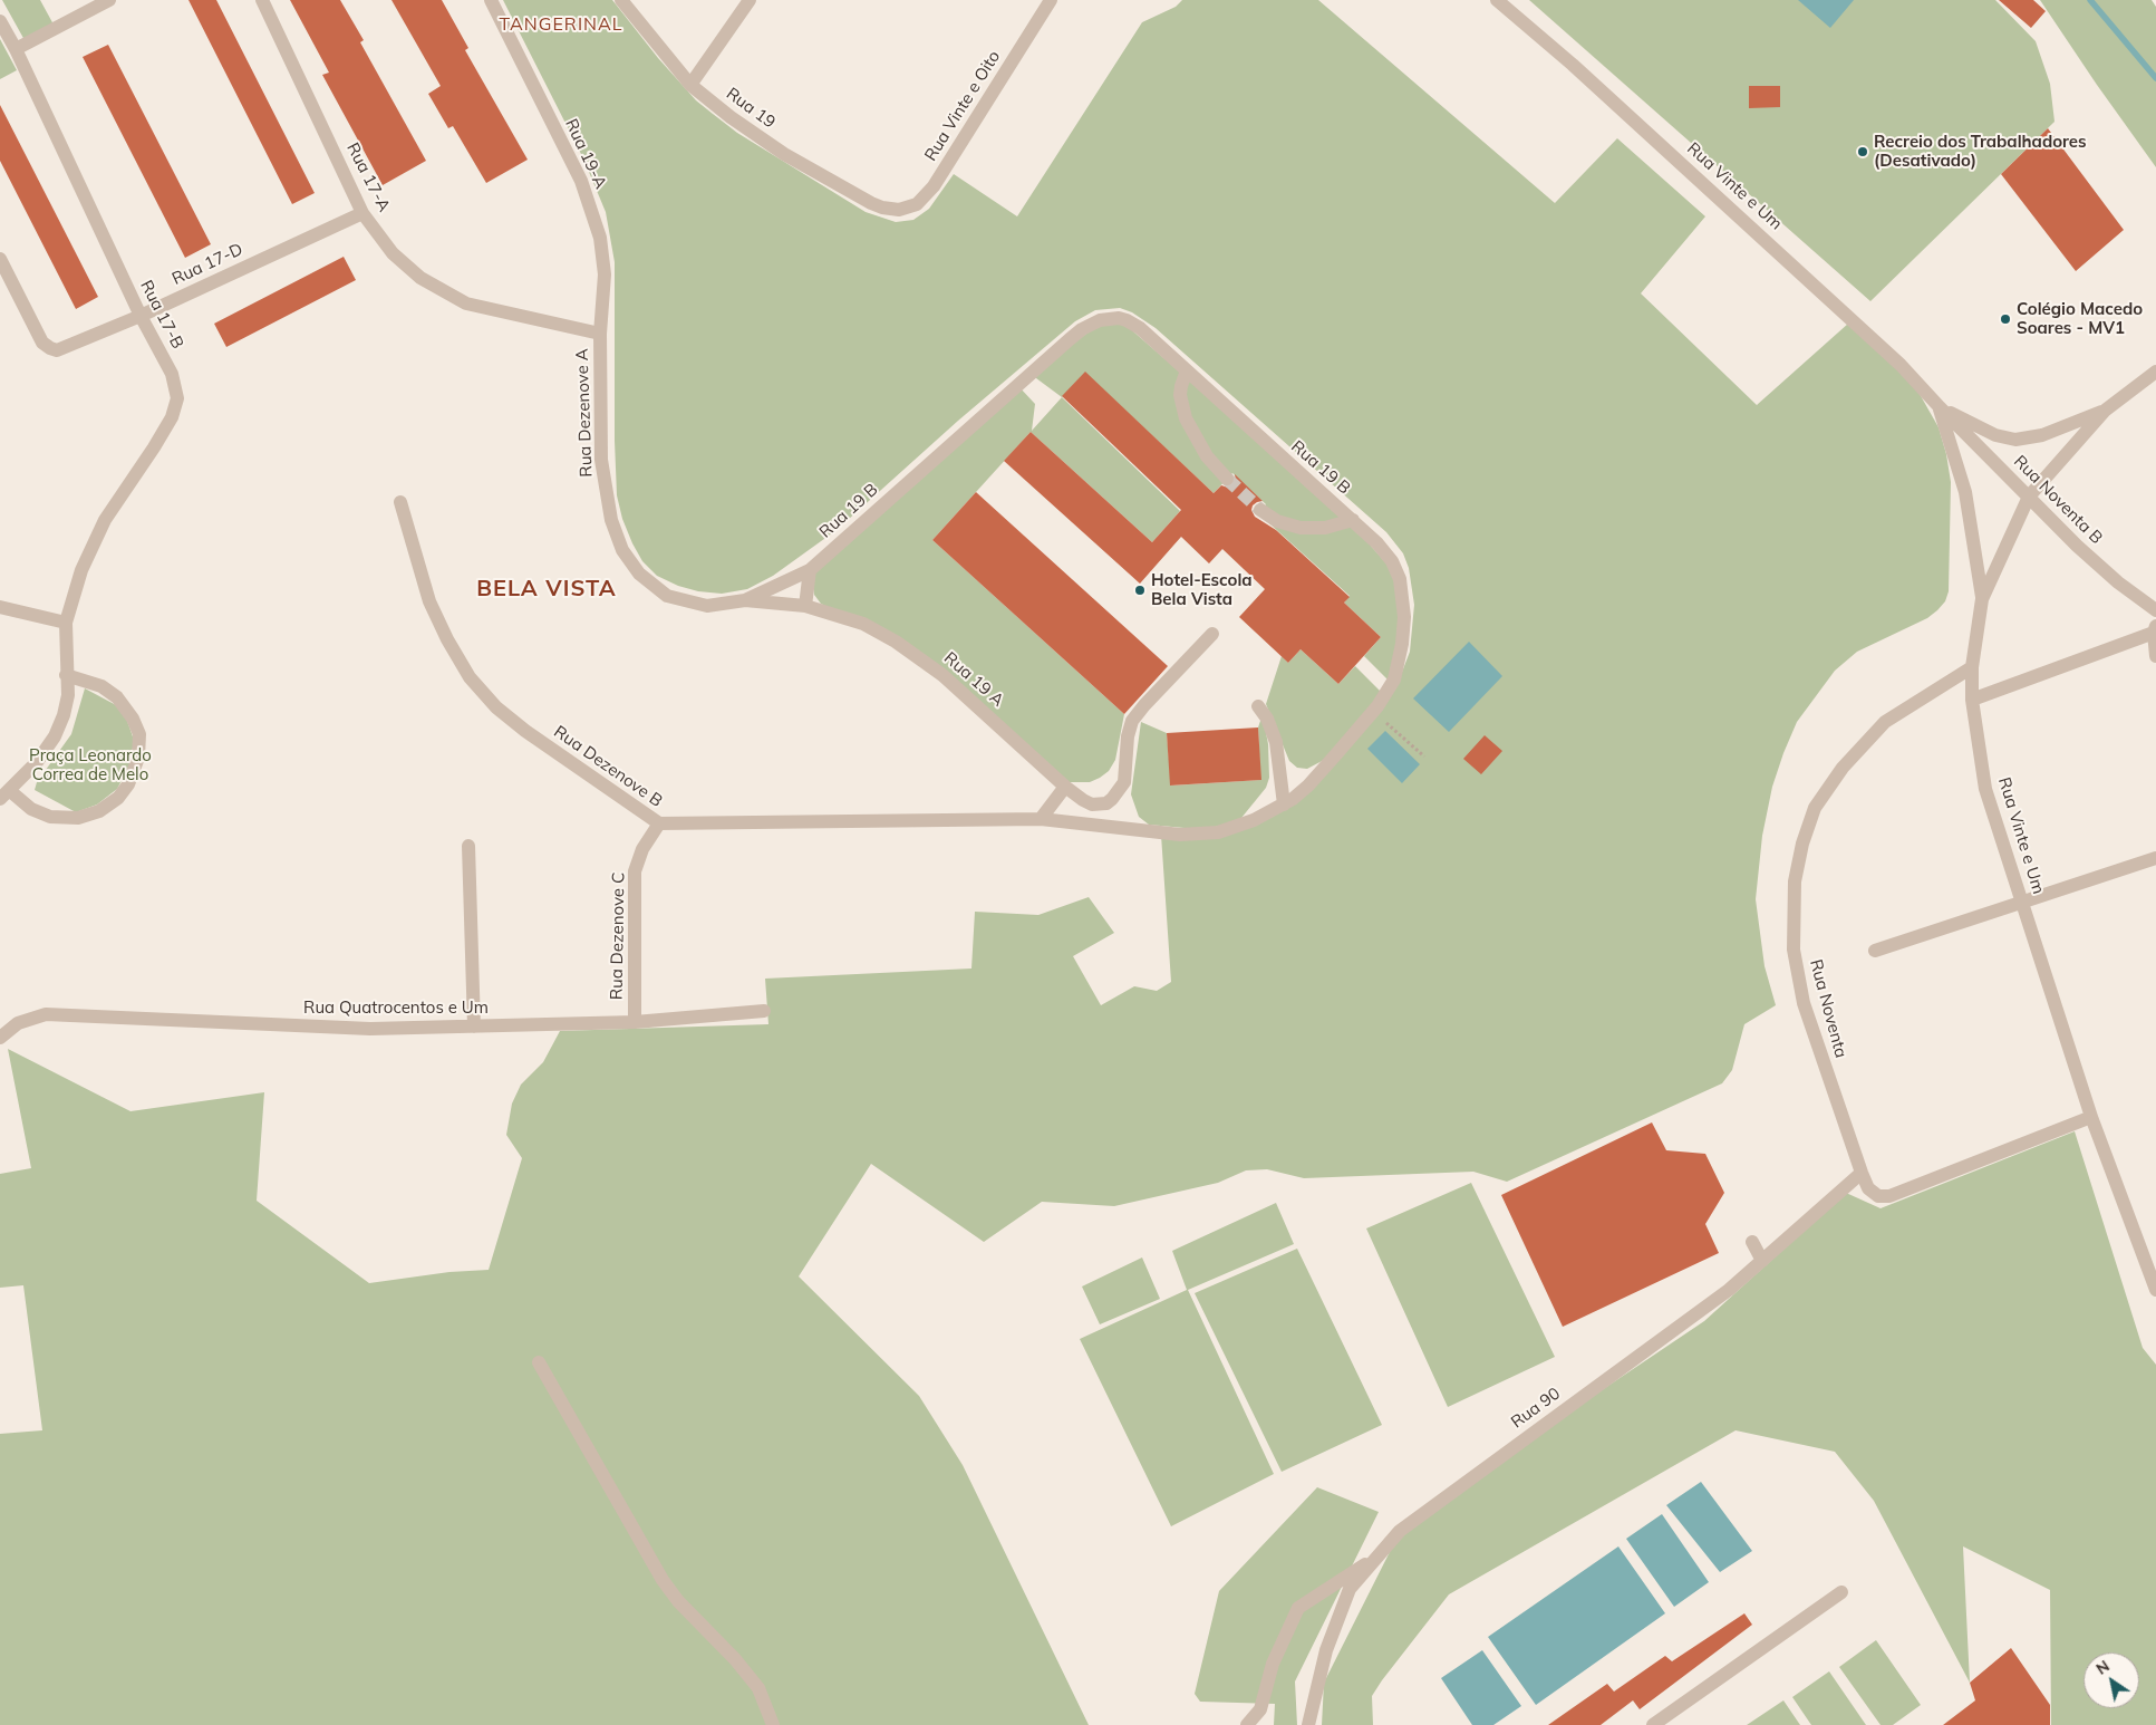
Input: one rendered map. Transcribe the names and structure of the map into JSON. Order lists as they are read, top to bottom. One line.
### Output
{"streets":{"street":["Rua Vinte e Oito","Rua 19","Rua 19-A","Rua 17-A","Rua Vinte e Um","Rua 17-D","Rua 17-B","Rua Dezenove A","Rua 19 B","Rua Noventa B","Rua 19 A","Rua Dezenove B","Rua Dezenove C","Rua Quatrocentos e Um","Rua Noventa","Rua 90"]},"crossings":[["Rua Vinte e Oito","Rua 19"],["Rua 19-A","Rua 17-A"],["Rua 19-A","Rua Dezenove A"],["Rua 17-A","Rua 17-D"],["Rua 17-A","Rua Dezenove A"],["Rua Vinte e Um","Rua Noventa B"],["Rua Vinte e Um","Rua Noventa"],["Rua 17-D","Rua 17-B"],["Rua Dezenove A","Rua 19 B"],["Rua Dezenove A","Rua 19 A"],["Rua 19 B","Rua Dezenove B"],["Rua Dezenove B","Rua Dezenove C"],["Rua Dezenove C","Rua Quatrocentos e Um"],["Rua Noventa","Rua 90"]],"districts":["TANGERINAL","BELA VISTA"],"parks":["Praça Leonardo Correa de Melo"],"places":["Recreio dos Trabalhadores (Desativado)","Colégio Macedo Soares - MV1","Hotel-Escola Bela Vista"],"north":"top left"}
